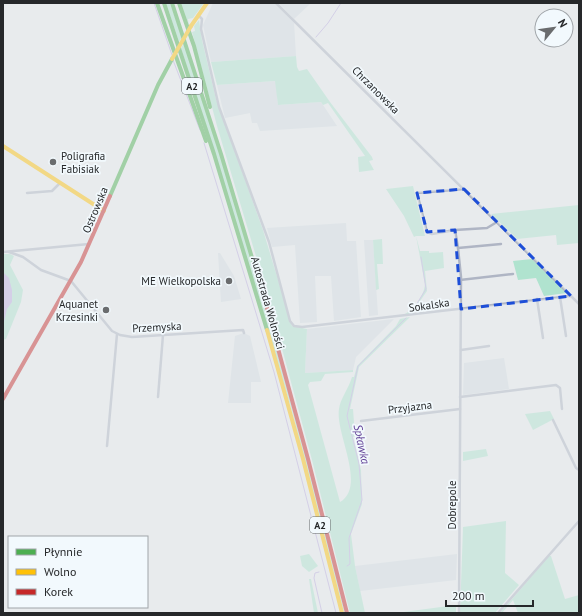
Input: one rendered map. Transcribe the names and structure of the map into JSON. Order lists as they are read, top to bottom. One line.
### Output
{"streets":{"main road":["A2","Ostrowska","Autostrada Wolności"],"street":["Chrzanowska","Sokalska","Przemyska","Przyjazna","Dobrepole"]},"crossings":[["Chrzanowska","Sokalska"],["Ostrowska","Sokalska"],["Ostrowska","Przemyska"],["Sokalska","Dobrepole"],["Przyjazna","Dobrepole"]],"water":["Spławka"],"places":["Poligrafia Fabisiak","ME Wielkopolska","Aquanet Krzesinki"],"legend":["Płynnie","Wolno","Korek"],"scale_bar":"200 m","north":"top right"}
